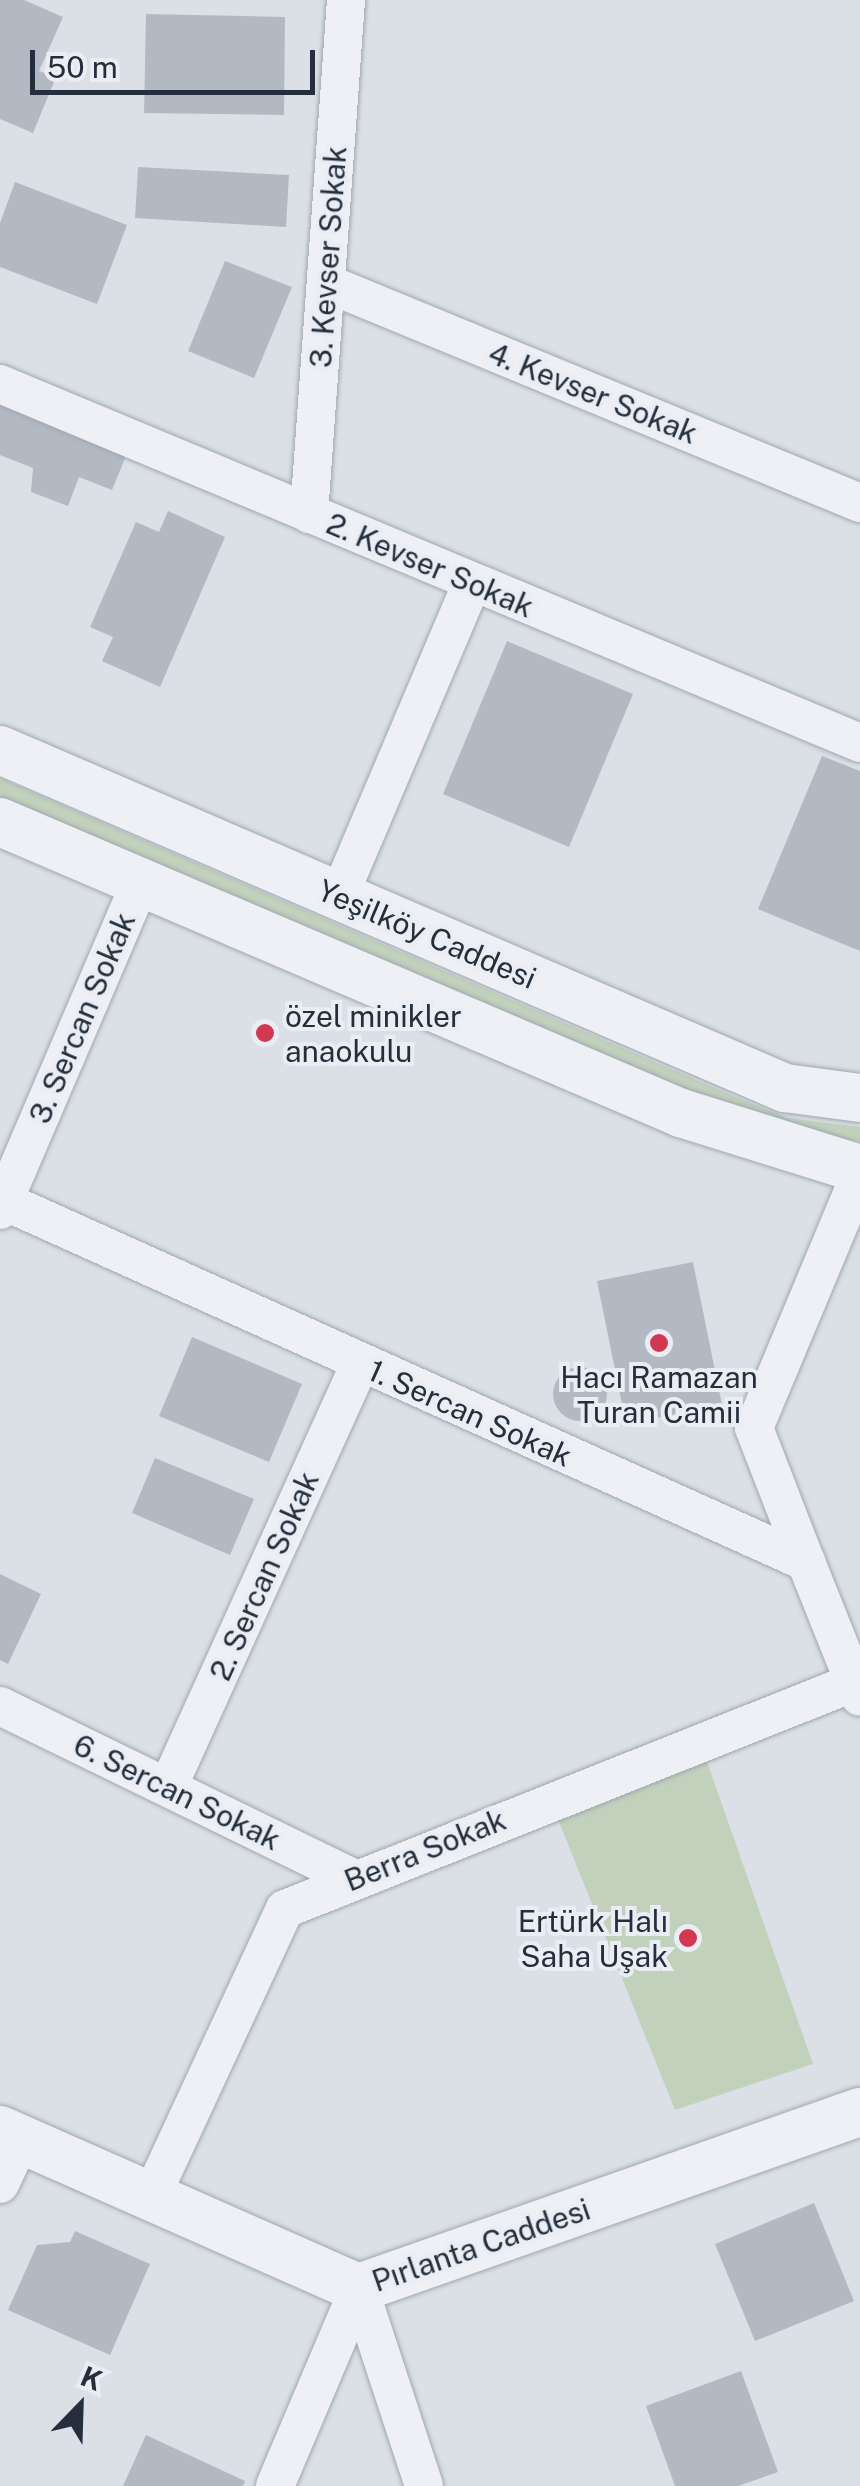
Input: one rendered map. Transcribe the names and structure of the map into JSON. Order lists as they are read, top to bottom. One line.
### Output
{"streets":{"street":["3. Kevser Sokak","4. Kevser Sokak","2. Kevser Sokak","Yeşilköy Caddesi","3. Sercan Sokak","1. Sercan Sokak","2. Sercan Sokak","6. Sercan Sokak","Berra Sokak","Pırlanta Caddesi"]},"crossings":[["3. Kevser Sokak","4. Kevser Sokak"],["3. Kevser Sokak","2. Kevser Sokak"],["3. Sercan Sokak","1. Sercan Sokak"],["1. Sercan Sokak","2. Sercan Sokak"],["2. Sercan Sokak","6. Sercan Sokak"],["6. Sercan Sokak","Berra Sokak"],["Berra Sokak","Pırlanta Caddesi"]],"places":["özel minikler anaokulu","Hacı Ramazan Turan Camii","Ertürk Halı Saha Uşak"],"scale_bar":"50 m","north":"top right"}
